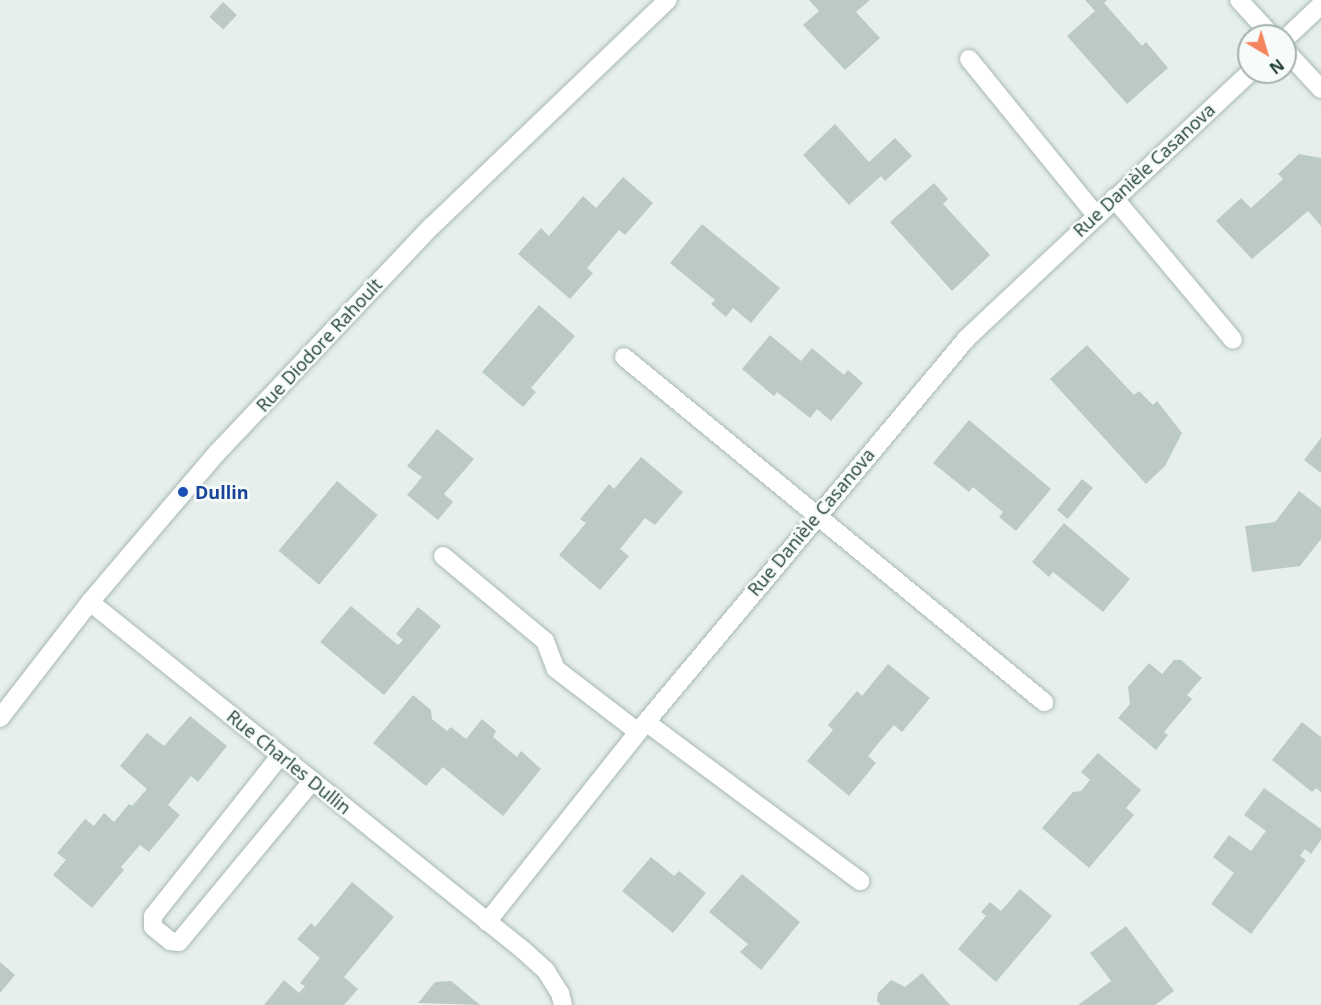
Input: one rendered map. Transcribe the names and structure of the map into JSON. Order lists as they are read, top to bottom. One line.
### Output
{"streets":{"street":["Rue Danièle Casanova","Rue Diodore Rahoult","Rue Charles Dullin"]},"crossings":[["Rue Danièle Casanova","Rue Charles Dullin"],["Rue Diodore Rahoult","Rue Charles Dullin"]],"places":["Dullin"],"north":"bottom right"}
